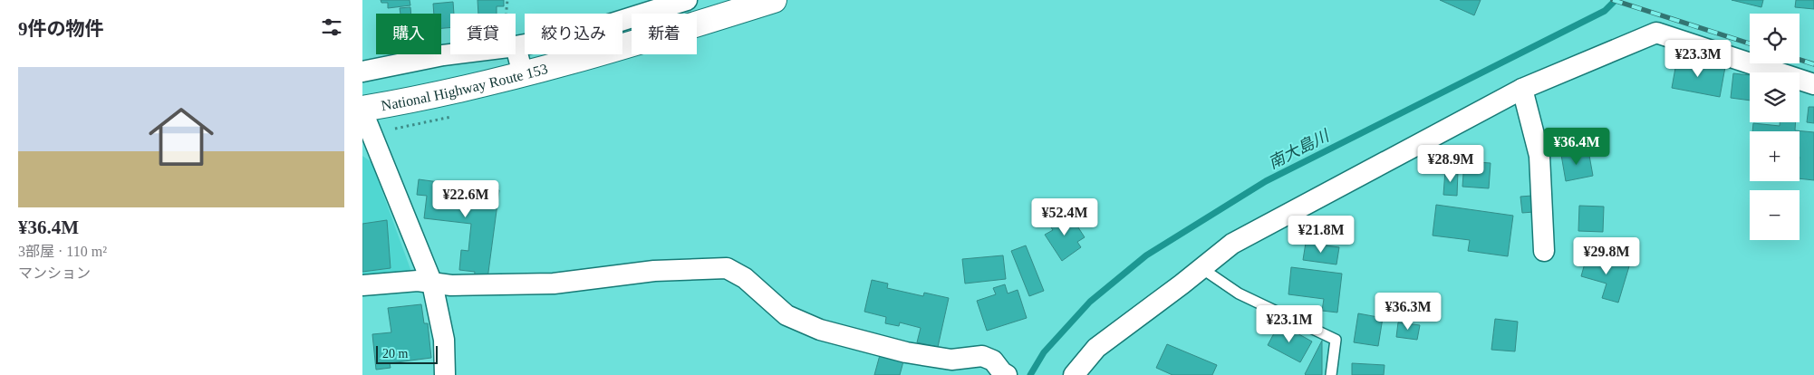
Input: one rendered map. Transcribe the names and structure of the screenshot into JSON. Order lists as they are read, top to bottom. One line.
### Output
{"streets":{"highway":["National Highway Route 153"]},"water":["南大島川"],"scale_bar":"20 m","page":{"heading":"9件の物件","map_buttons":["+","−"],"chip":["購入","賃貸","絞り込み","新着"],"price":["¥23.3M","¥36.4M","¥28.9M","¥22.6M","¥52.4M","¥21.8M","¥29.8M","¥36.3M","¥23.1M"],"list":[{"name":"¥36.4M","note":"3部屋 · 110 m² · マンション"}],"scale":"20 m"}}
